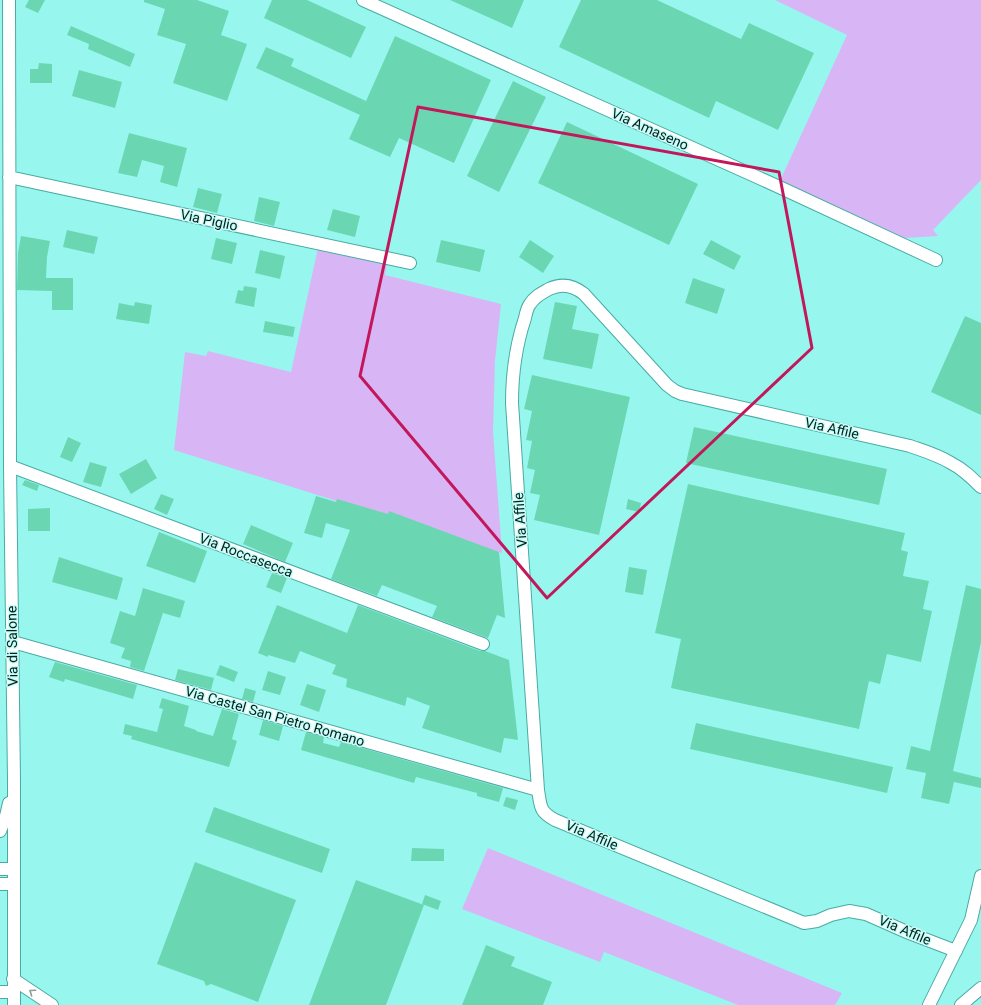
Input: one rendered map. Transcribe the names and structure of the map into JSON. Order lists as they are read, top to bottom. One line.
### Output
{"streets":{"street":["Via Amaseno","Via Piglio","Via Affile","Via Roccasecca","Via di Salone","Via Castel San Pietro Romano"]},"crossings":[["Via Piglio","Via di Salone"],["Via Affile","Via Castel San Pietro Romano"],["Via Roccasecca","Via di Salone"],["Via di Salone","Via Castel San Pietro Romano"]]}
